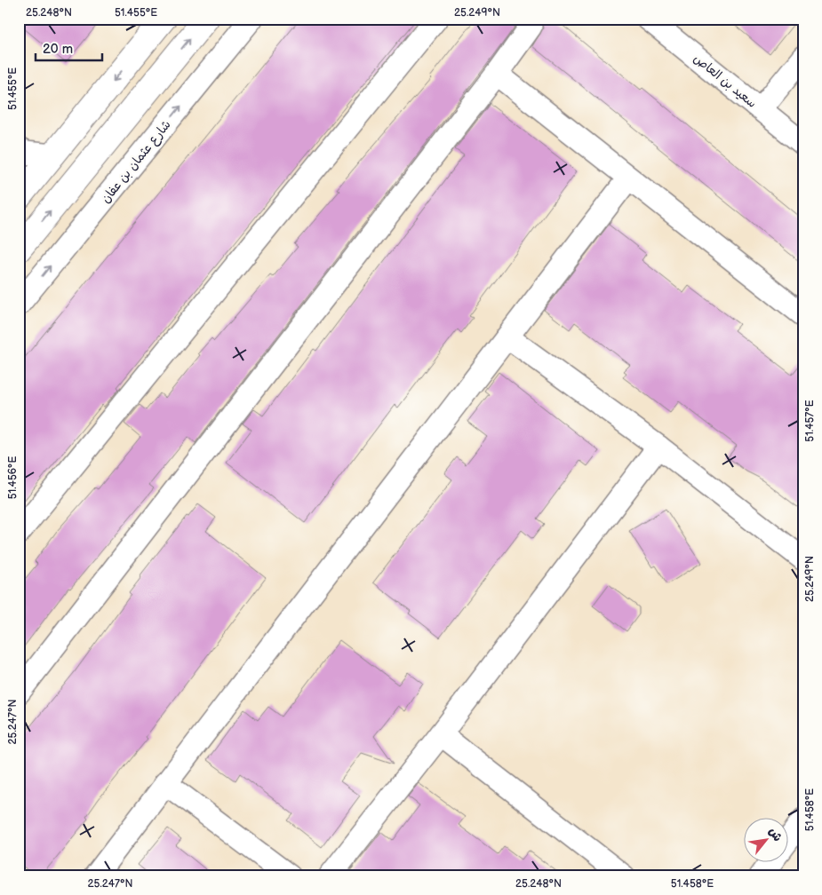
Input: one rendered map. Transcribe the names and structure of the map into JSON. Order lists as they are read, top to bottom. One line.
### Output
{"streets":{"street":["سعيد بن العاص","شارع عثمان بن عفان"]},"scale_bar":"20 m","north":"top right","coordinates":["25.248°N","51.455°E","25.249°N","51.457°E","51.456°E","25.247°N","51.458°E"]}
